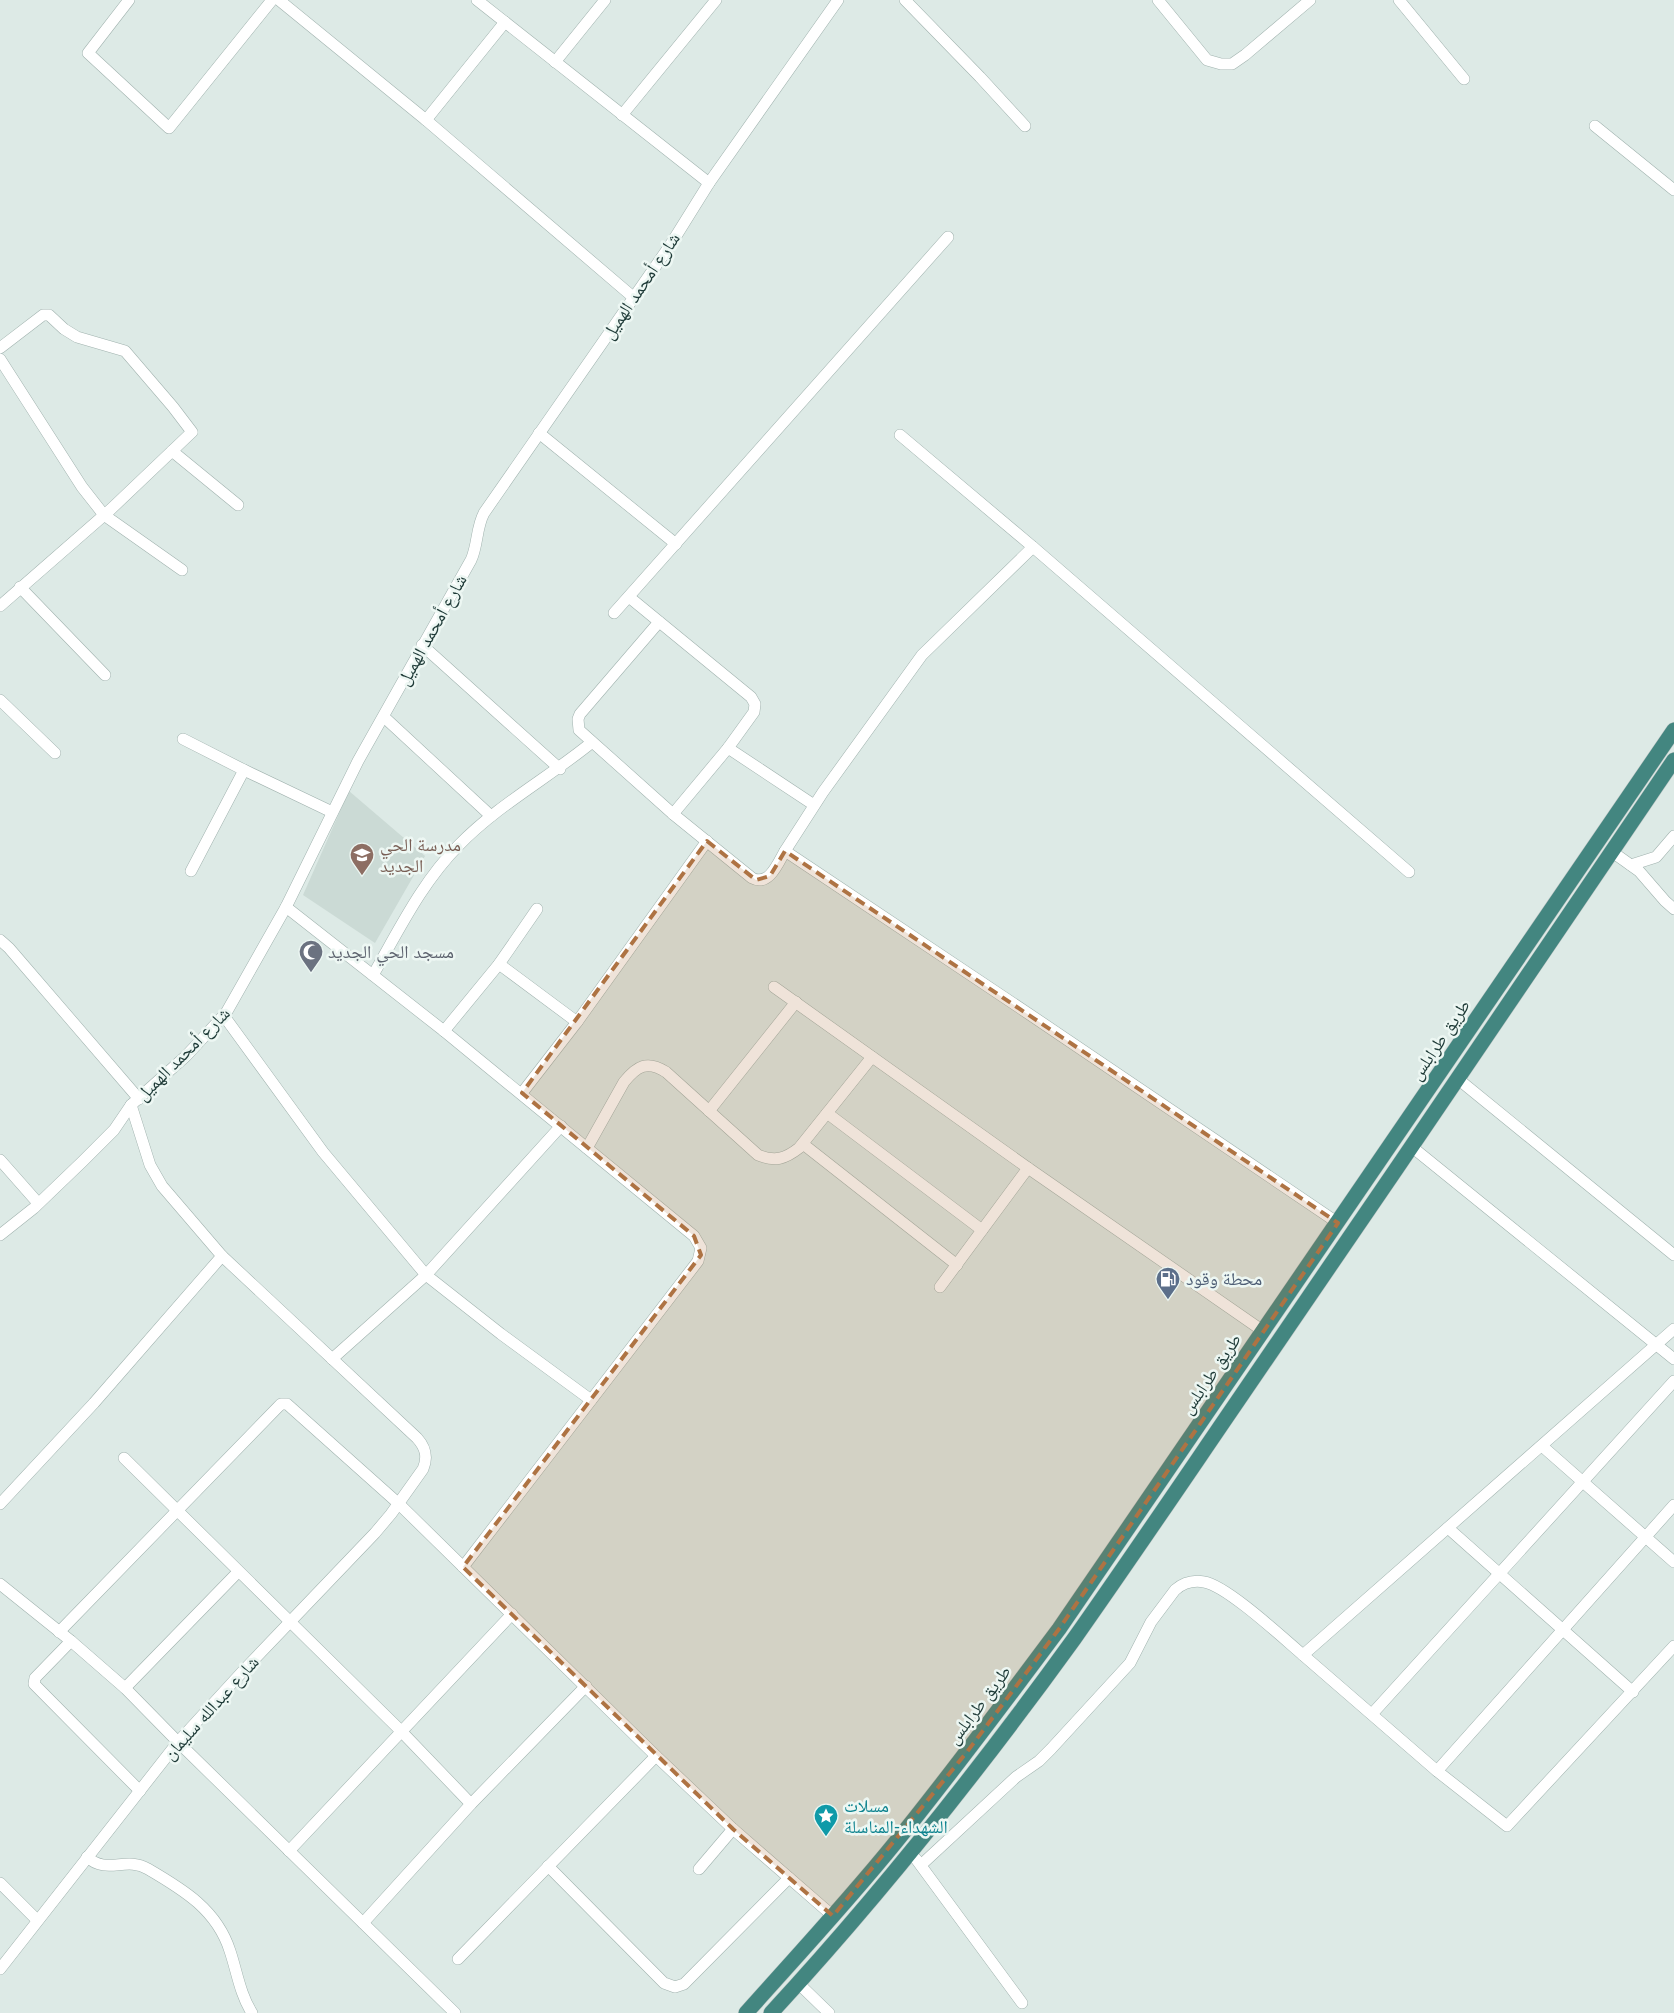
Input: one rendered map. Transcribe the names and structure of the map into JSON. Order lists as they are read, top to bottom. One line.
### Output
{"streets":{"highway":["طريق طرابلس"],"street":["شارع أمحمد الهميل","شارع عبدالله سليمان"]},"places":{"school or university":["مدرسة الحي الجديد"],"mosque":["مسجد الحي الجديد"],"fuel station":["محطة وقود"],"place":["مسلات الشهداء-المناسلة"]}}
